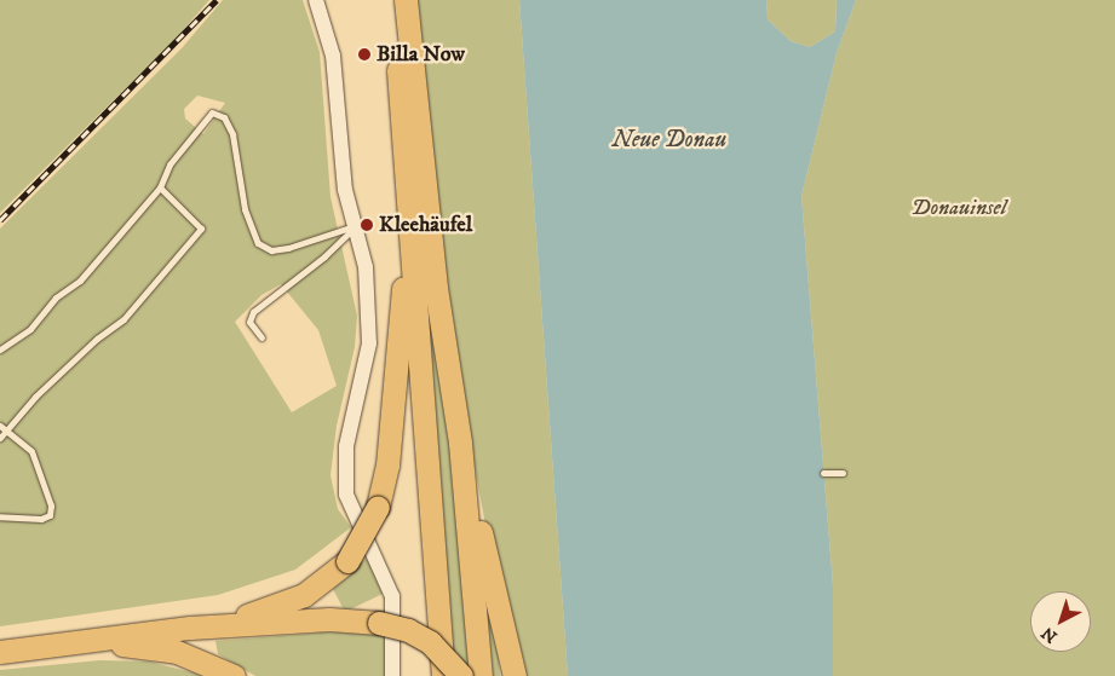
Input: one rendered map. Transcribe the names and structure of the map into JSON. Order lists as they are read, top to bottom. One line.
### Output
{"water":["Neue Donau"],"parks":["Donauinsel"],"places":["Billa Now","Kleehäufel"],"north":"bottom left"}
